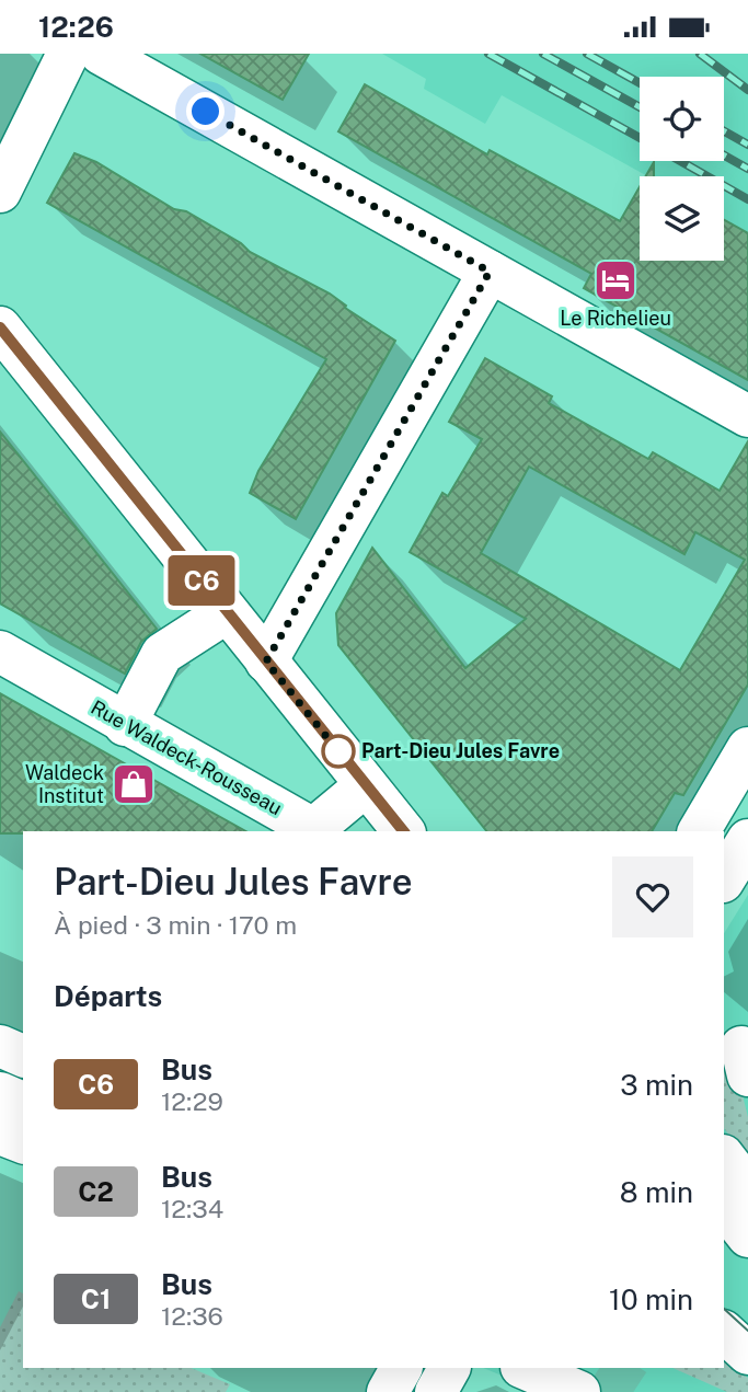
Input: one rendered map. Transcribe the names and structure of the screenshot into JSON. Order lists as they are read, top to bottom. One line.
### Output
{"streets":{"street":["Rue Waldeck-Rousseau"]},"places":{"hotel":["Le Richelieu"],"other":["Part-Dieu Jules Favre"],"shop":["Waldeck Institut"]},"lines":["bus line C6"],"page":{"status":"12:26","on_map":"C6","heading":[["Part-Dieu Jules Favre","À pied · 3 min · 170 m"],"Départs"],"list":[{"mark":"C6","name":"Bus","note":"12:29","value":"3 min"},{"mark":"C2","name":"Bus","note":"12:34","value":"8 min"},{"mark":"C1","name":"Bus","note":"12:36","value":"10 min"}]}}
